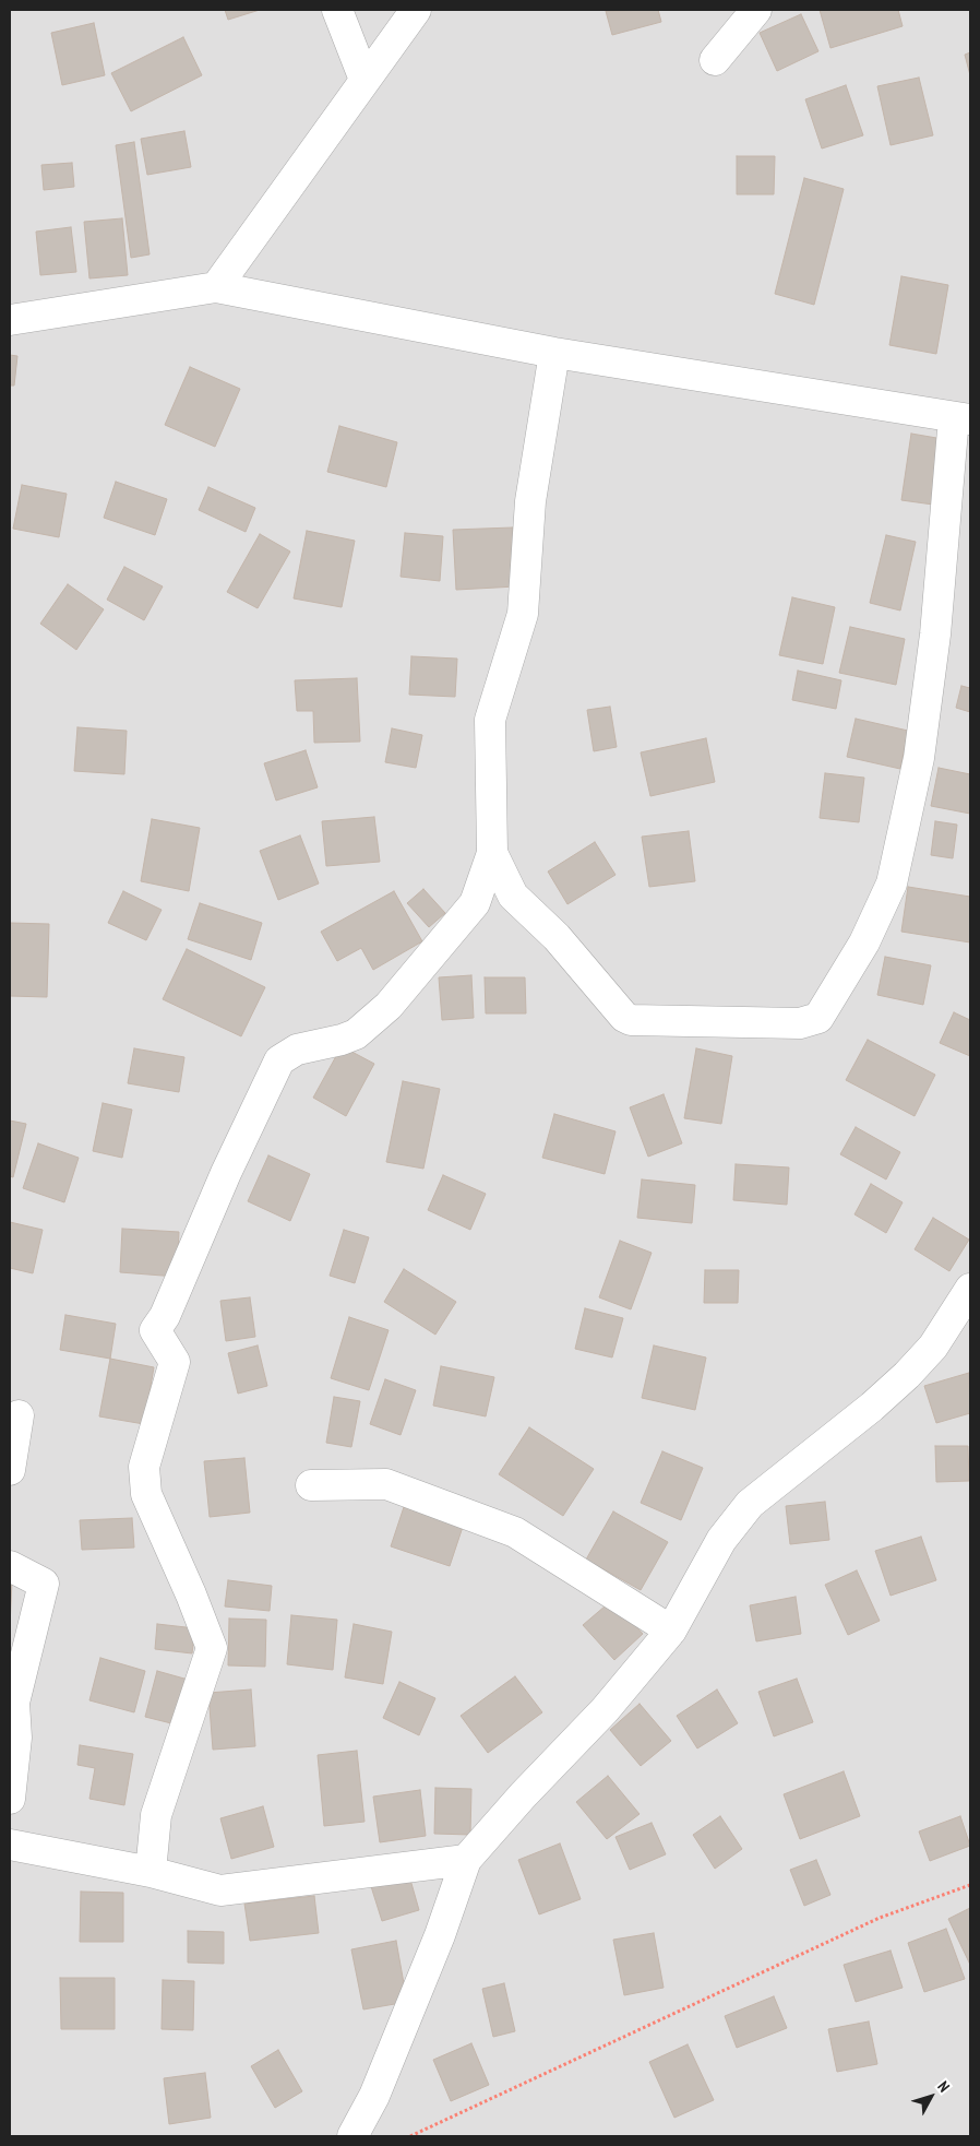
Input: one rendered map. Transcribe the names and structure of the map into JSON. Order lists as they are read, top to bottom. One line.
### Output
{"north":"top right"}
